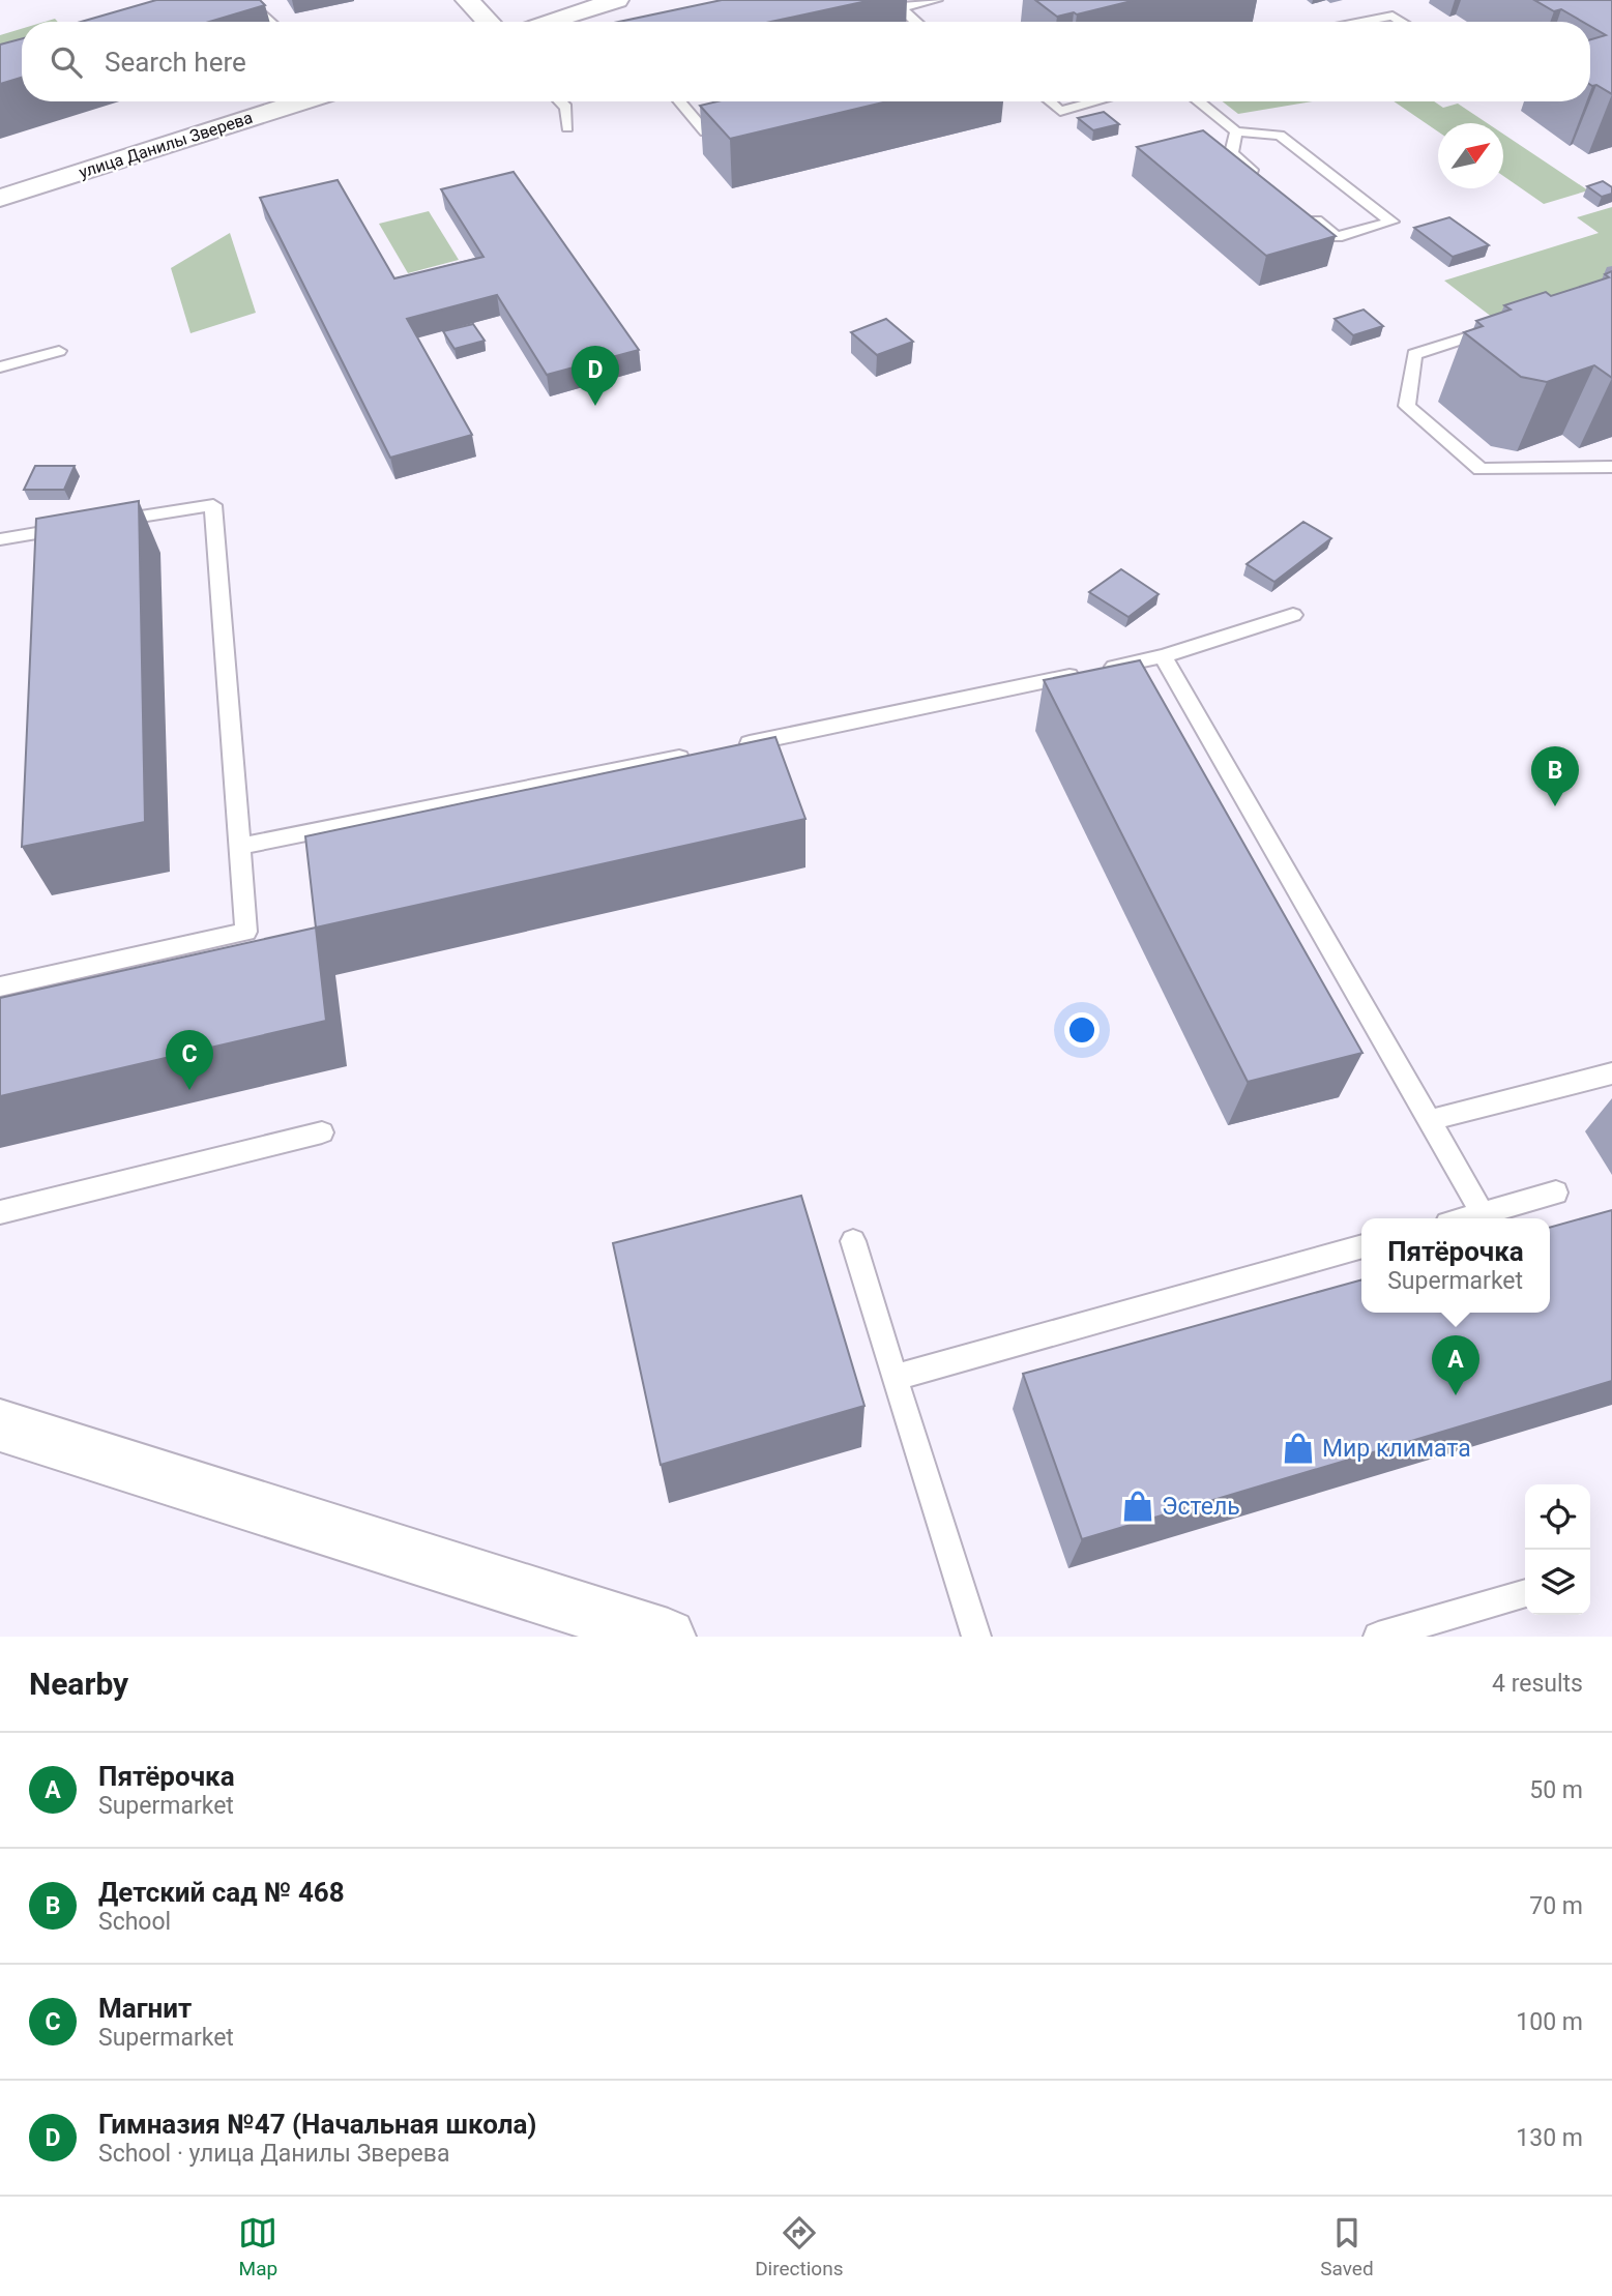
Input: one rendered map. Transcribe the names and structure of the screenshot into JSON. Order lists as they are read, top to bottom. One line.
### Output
{"streets":{"street":["улица Данилы Зверева"]},"places":{"shop":["Мир климата","Эстель"]},"north":"top right","page":{"search":"Search here","pins":["D","B","C","A"],"popup":["Пятёрочка","Supermarket"],"heading":["Nearby","4 results"],"list":[{"mark":"A","name":"Пятёрочка","note":"Supermarket","value":"50 m"},{"mark":"B","name":"Детский сад № 468","note":"School","value":"70 m"},{"mark":"C","name":"Магнит","note":"Supermarket","value":"100 m"},{"mark":"D","name":"Гимназия №47 (Начальная школа)","note":"School · улица Данилы Зверева","value":"130 m"}],"nav":["Map","Directions","Saved"]}}
